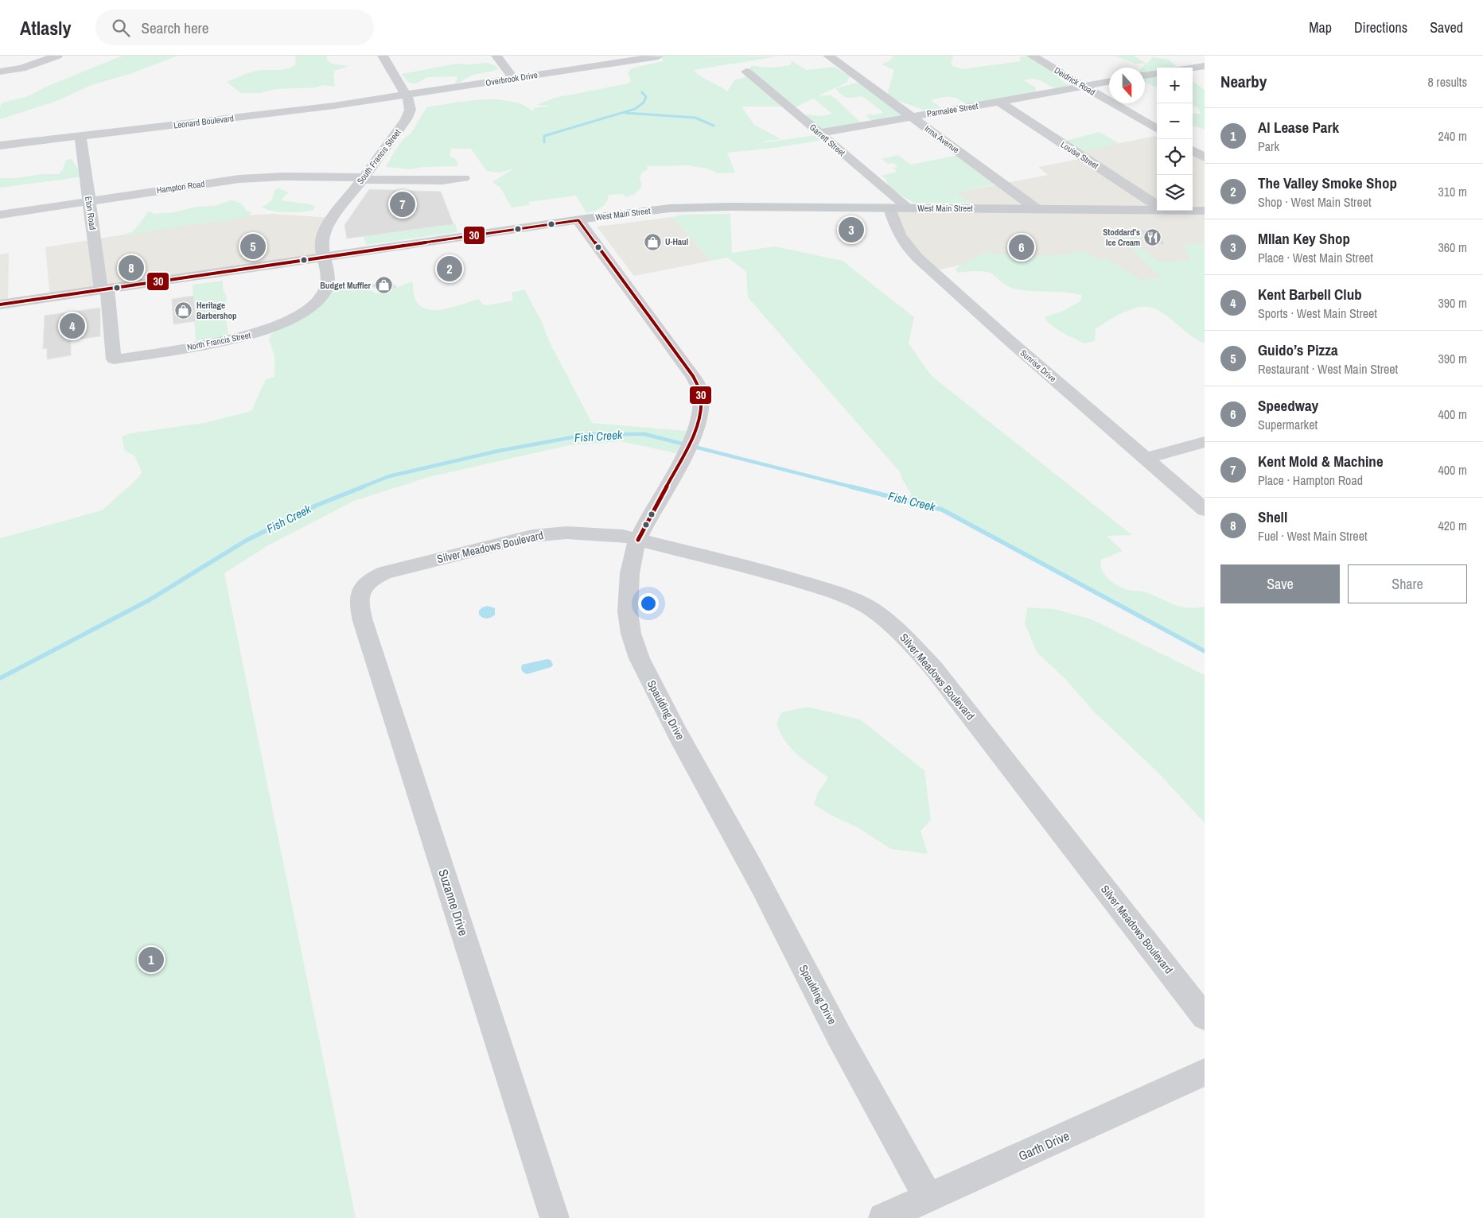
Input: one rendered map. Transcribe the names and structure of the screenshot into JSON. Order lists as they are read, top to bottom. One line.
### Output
{"streets":{"main road":["West Main Street"],"street":["Overbrook Drive","Deidrick Road","Parmalee Street","Leonard Boulevard","Irma Avenue","Garrett Street","Louise Street","South Francis Street","Hampton Road","Eton Road","North Francis Street","Sunrise Drive","Silver Meadows Boulevard","Spaulding Drive","Suzanne Drive","Garth Drive"]},"crossings":[["Overbrook Drive","Leonard Boulevard"],["Overbrook Drive","South Francis Street"],["Deidrick Road","Parmalee Street"],["Parmalee Street","Irma Avenue"],["Parmalee Street","Garrett Street"],["Parmalee Street","Louise Street"],["Leonard Boulevard","South Francis Street"],["Leonard Boulevard","Eton Road"],["Irma Avenue","West Main Street"],["Garrett Street","West Main Street"],["South Francis Street","Hampton Road"],["South Francis Street","West Main Street"],["South Francis Street","North Francis Street"],["Hampton Road","Eton Road"],["West Main Street","Eton Road"],["West Main Street","North Francis Street"],["West Main Street","Sunrise Drive"],["West Main Street","Spaulding Drive"],["Eton Road","North Francis Street"],["Silver Meadows Boulevard","Spaulding Drive"],["Silver Meadows Boulevard","Suzanne Drive"],["Spaulding Drive","Garth Drive"]],"water":["Fish Creek"],"places":{"restaurant":["Stoddard's Ice Cream"],"shop":["U-Haul","Budget Muffler","Heritage Barbershop"]},"lines":["transit line 30"],"north":"bottom","page":{"header":"Atlasly","search":"Search here","nav":["Map","Directions","Saved"],"heading":["Nearby","8 results"],"map_buttons":["+","−"],"list":[{"mark":"1","name":"Al Lease Park","note":"Park","value":"240 m"},{"mark":"2","name":"The Valley Smoke Shop","note":"Shop · West Main Street","value":"310 m"},{"mark":"3","name":"MIlan Key Shop","note":"Place · West Main Street","value":"360 m"},{"mark":"4","name":"Kent Barbell Club","note":"Sports · West Main Street","value":"390 m"},{"mark":"5","name":"Guido’s Pizza","note":"Restaurant · West Main Street","value":"390 m"},{"mark":"6","name":"Speedway","note":"Supermarket","value":"400 m"},{"mark":"7","name":"Kent Mold & Machine","note":"Place · Hampton Road","value":"400 m"},{"mark":"8","name":"Shell","note":"Fuel · West Main Street","value":"420 m"}],"pins":["7","3","5","6","8","2","4","1"],"buttons":["Save","Share"]}}
